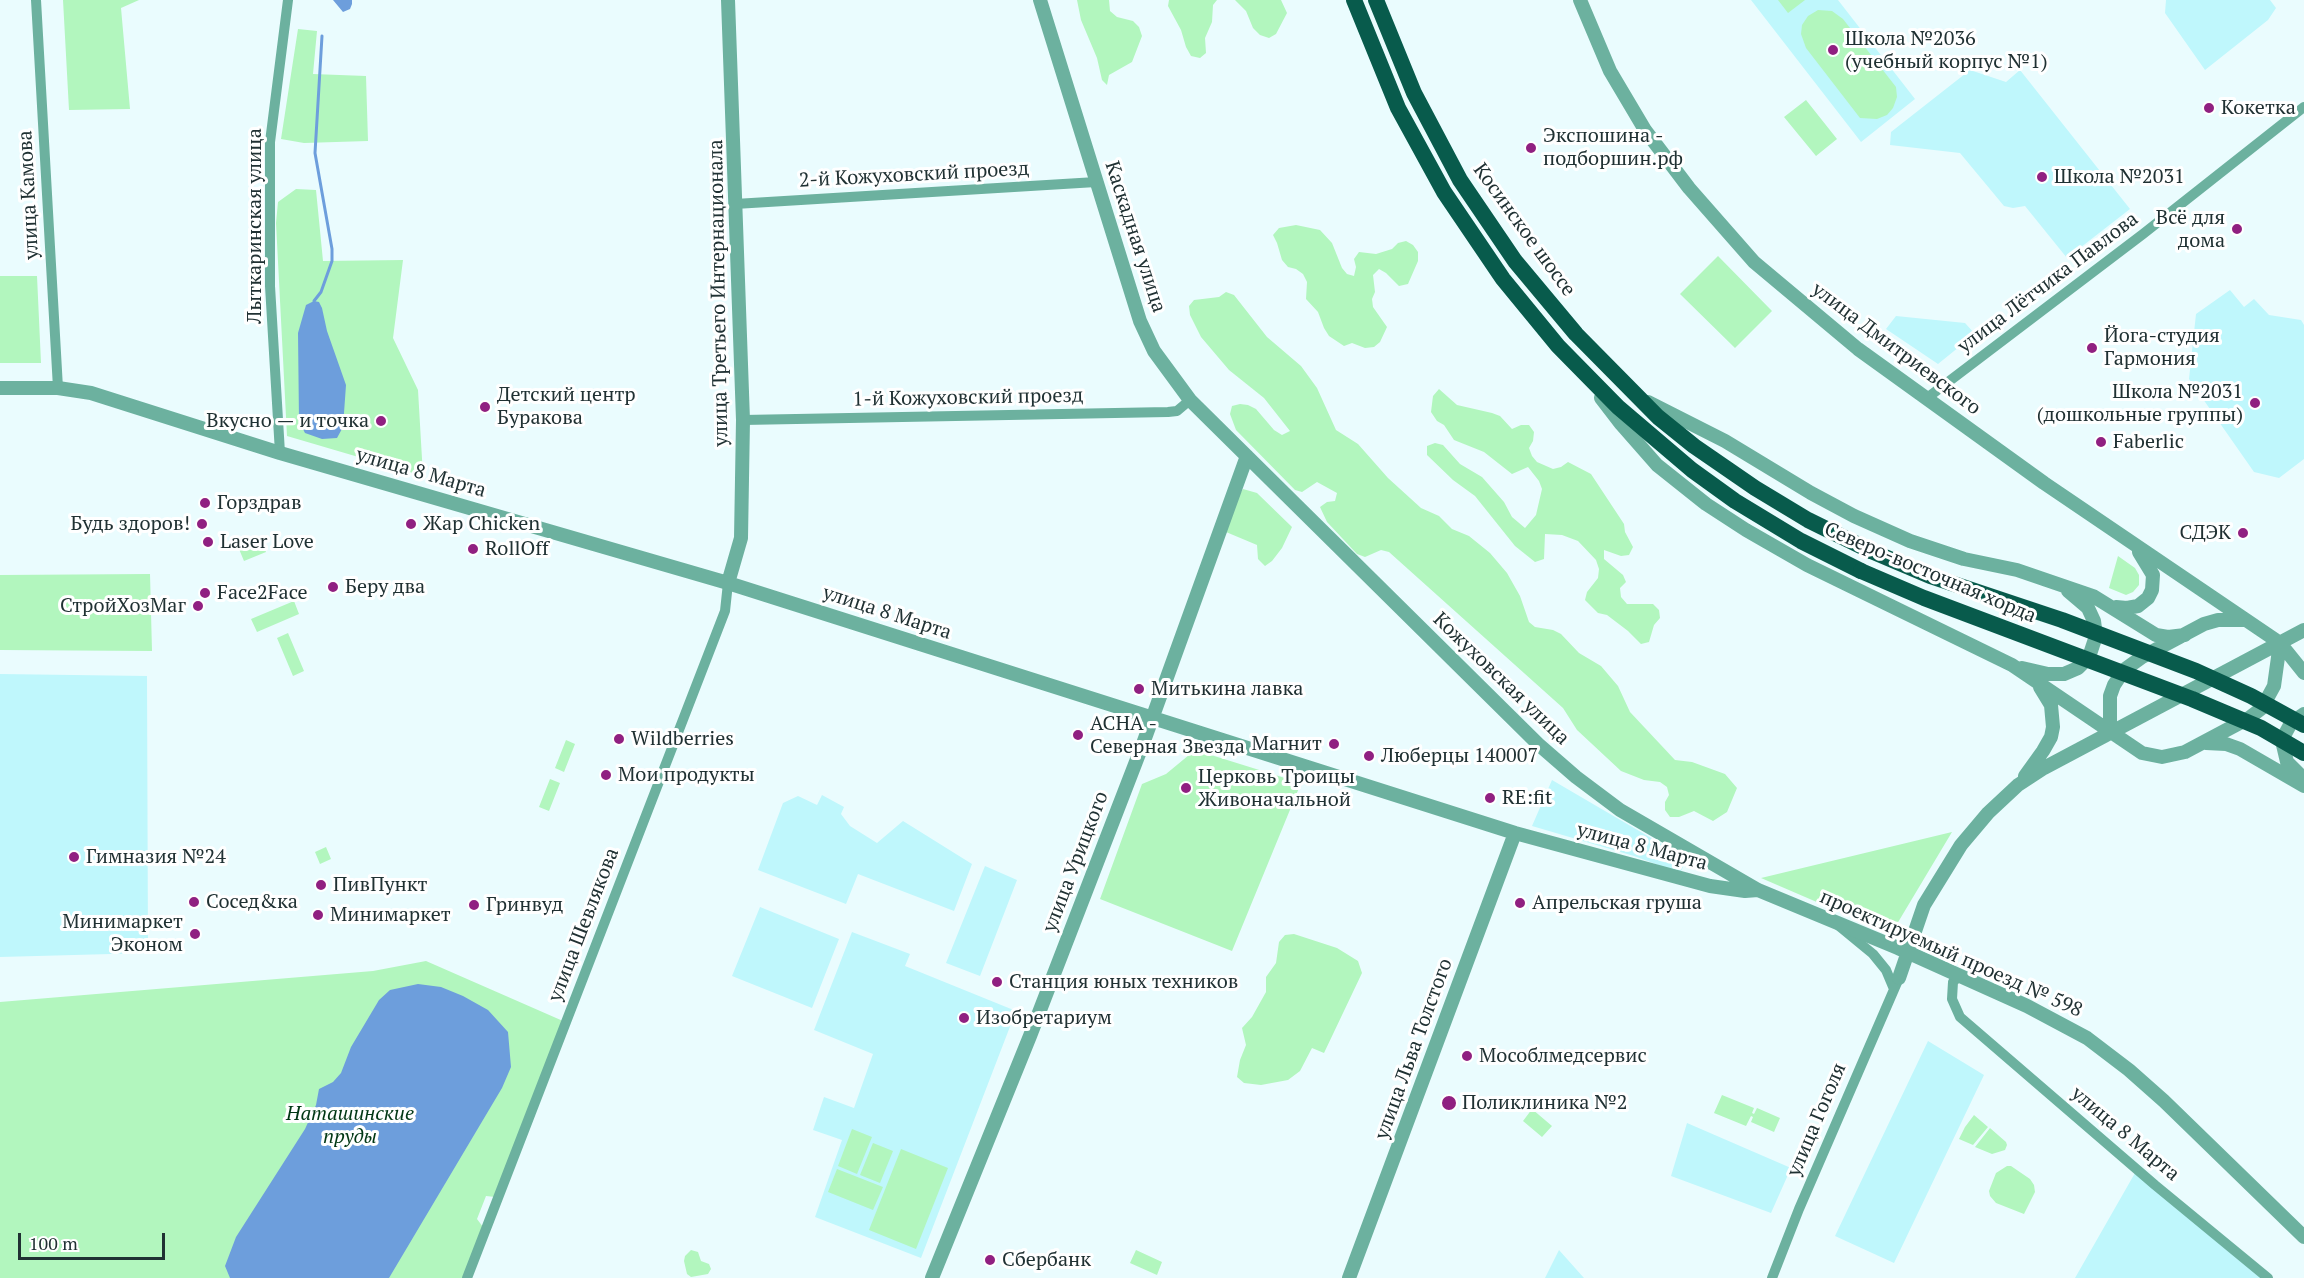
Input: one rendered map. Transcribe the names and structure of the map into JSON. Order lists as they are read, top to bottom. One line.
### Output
{"streets":{"highway":["Косинское шоссе","Северо-восточная хорда"],"street":["2-й Кожуховский проезд","улица Камова","Лыткаринская улица","Каскадная улица","улица Лётчика Павлова","улица Третьего Интернационала","улица Дмитриевского","1-й Кожуховский проезд","улица 8 Марта","Кожуховская улица","улица Урицкого","улица Шевлякова","проектируемый проезд № 598","улица Льва Толстого","улица Гоголя"]},"crossings":[["2-й Кожуховский проезд","Каскадная улица"],["2-й Кожуховский проезд","улица Третьего Интернационала"],["улица Камова","улица 8 Марта"],["Лыткаринская улица","улица 8 Марта"],["Косинское шоссе","Северо-восточная хорда"],["Каскадная улица","1-й Кожуховский проезд"],["Каскадная улица","Кожуховская улица"],["Каскадная улица","улица Урицкого"],["улица Лётчика Павлова","улица Дмитриевского"],["улица Третьего Интернационала","1-й Кожуховский проезд"],["улица Третьего Интернационала","улица 8 Марта"],["улица Третьего Интернационала","улица Шевлякова"],["улица 8 Марта","Кожуховская улица"],["улица 8 Марта","улица Урицкого"],["улица 8 Марта","улица Шевлякова"],["улица 8 Марта","проектируемый проезд № 598"],["улица 8 Марта","улица Льва Толстого"],["Кожуховская улица","улица Урицкого"],["Кожуховская улица","проектируемый проезд № 598"]],"parks":["Наташинские пруды"],"places":["Школа №2036 (учебный корпус №1)","Кокетка","Экспошина - подборшин.рф","Школа №2031","Всё для дома","Йога-студия Гармония","Школа №2031 (дошкольные группы)","Детский центр Буракова","Вкусно — и точка","Faberlic","Горздрав","Будь здоров!","Жар Chicken","СДЭК","Laser Love","RollOff","Беру два","Face2Face","СтройХозМаг","Митькина лавка","АСНА - Северная Звезда","Wildberries","Магнит","Люберцы 140007","Мои продукты","Церковь Троицы Живоначальной","RE:fit","Гимназия №24","ПивПункт","Сосед&ка","Апрельская груша","Гринвуд","Минимаркет","Минимаркет Эконом","Станция юных техников","Изобретариум","Мособлмедсервис","Поликлиника №2","Сбербанк"],"scale_bar":"100 m"}
